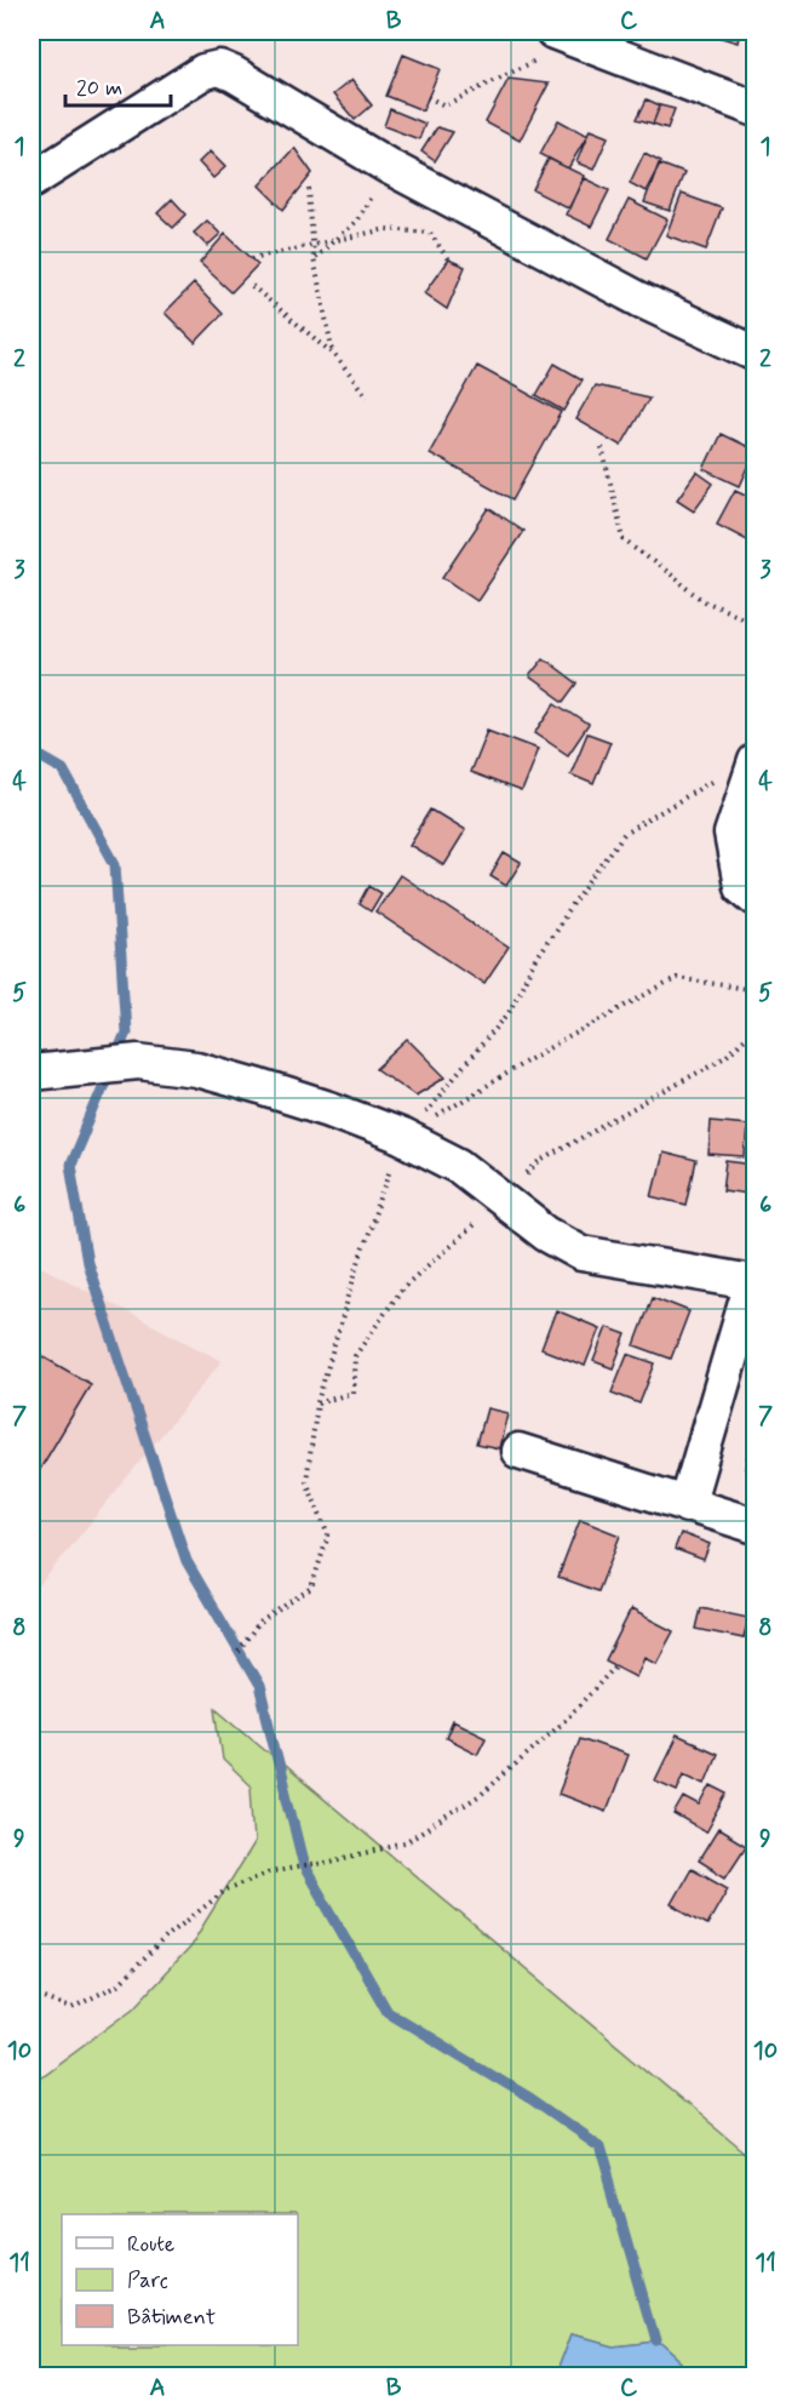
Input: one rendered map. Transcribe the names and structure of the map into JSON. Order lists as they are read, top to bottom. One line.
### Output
{"legend":["Route","Parc","Bâtiment"],"scale_bar":"20 m","grid":{"columns":["A","B","C"],"rows":["1","2","3","4","5","6","7","8","9","10","11"]}}
